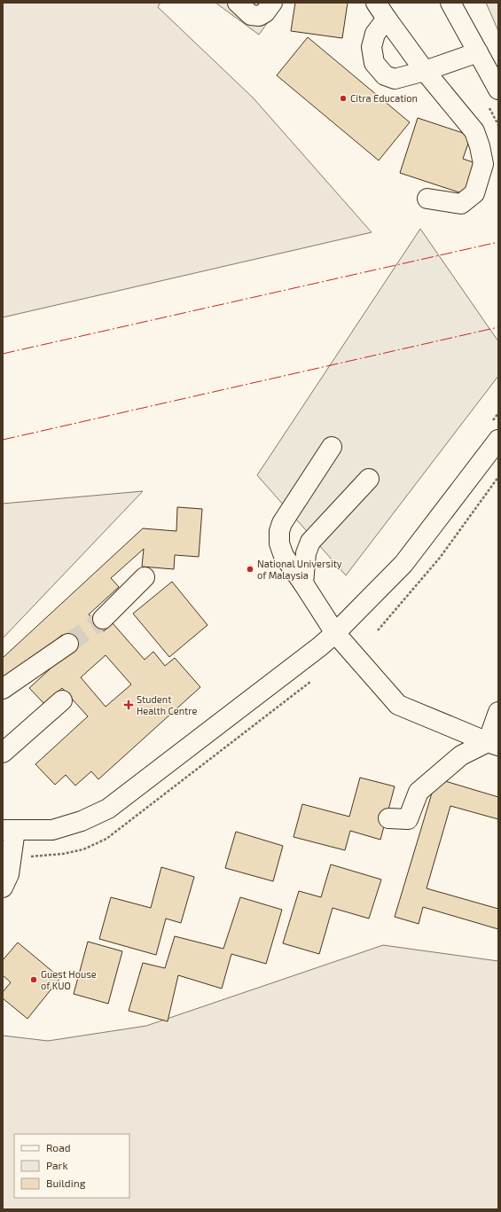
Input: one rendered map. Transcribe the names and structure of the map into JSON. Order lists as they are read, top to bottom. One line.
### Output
{"places":{"other":["Citra Education","National University of Malaysia","Guest House of KUO"],"health":["Student Health Centre"]},"legend":["Road","Park","Building"]}
